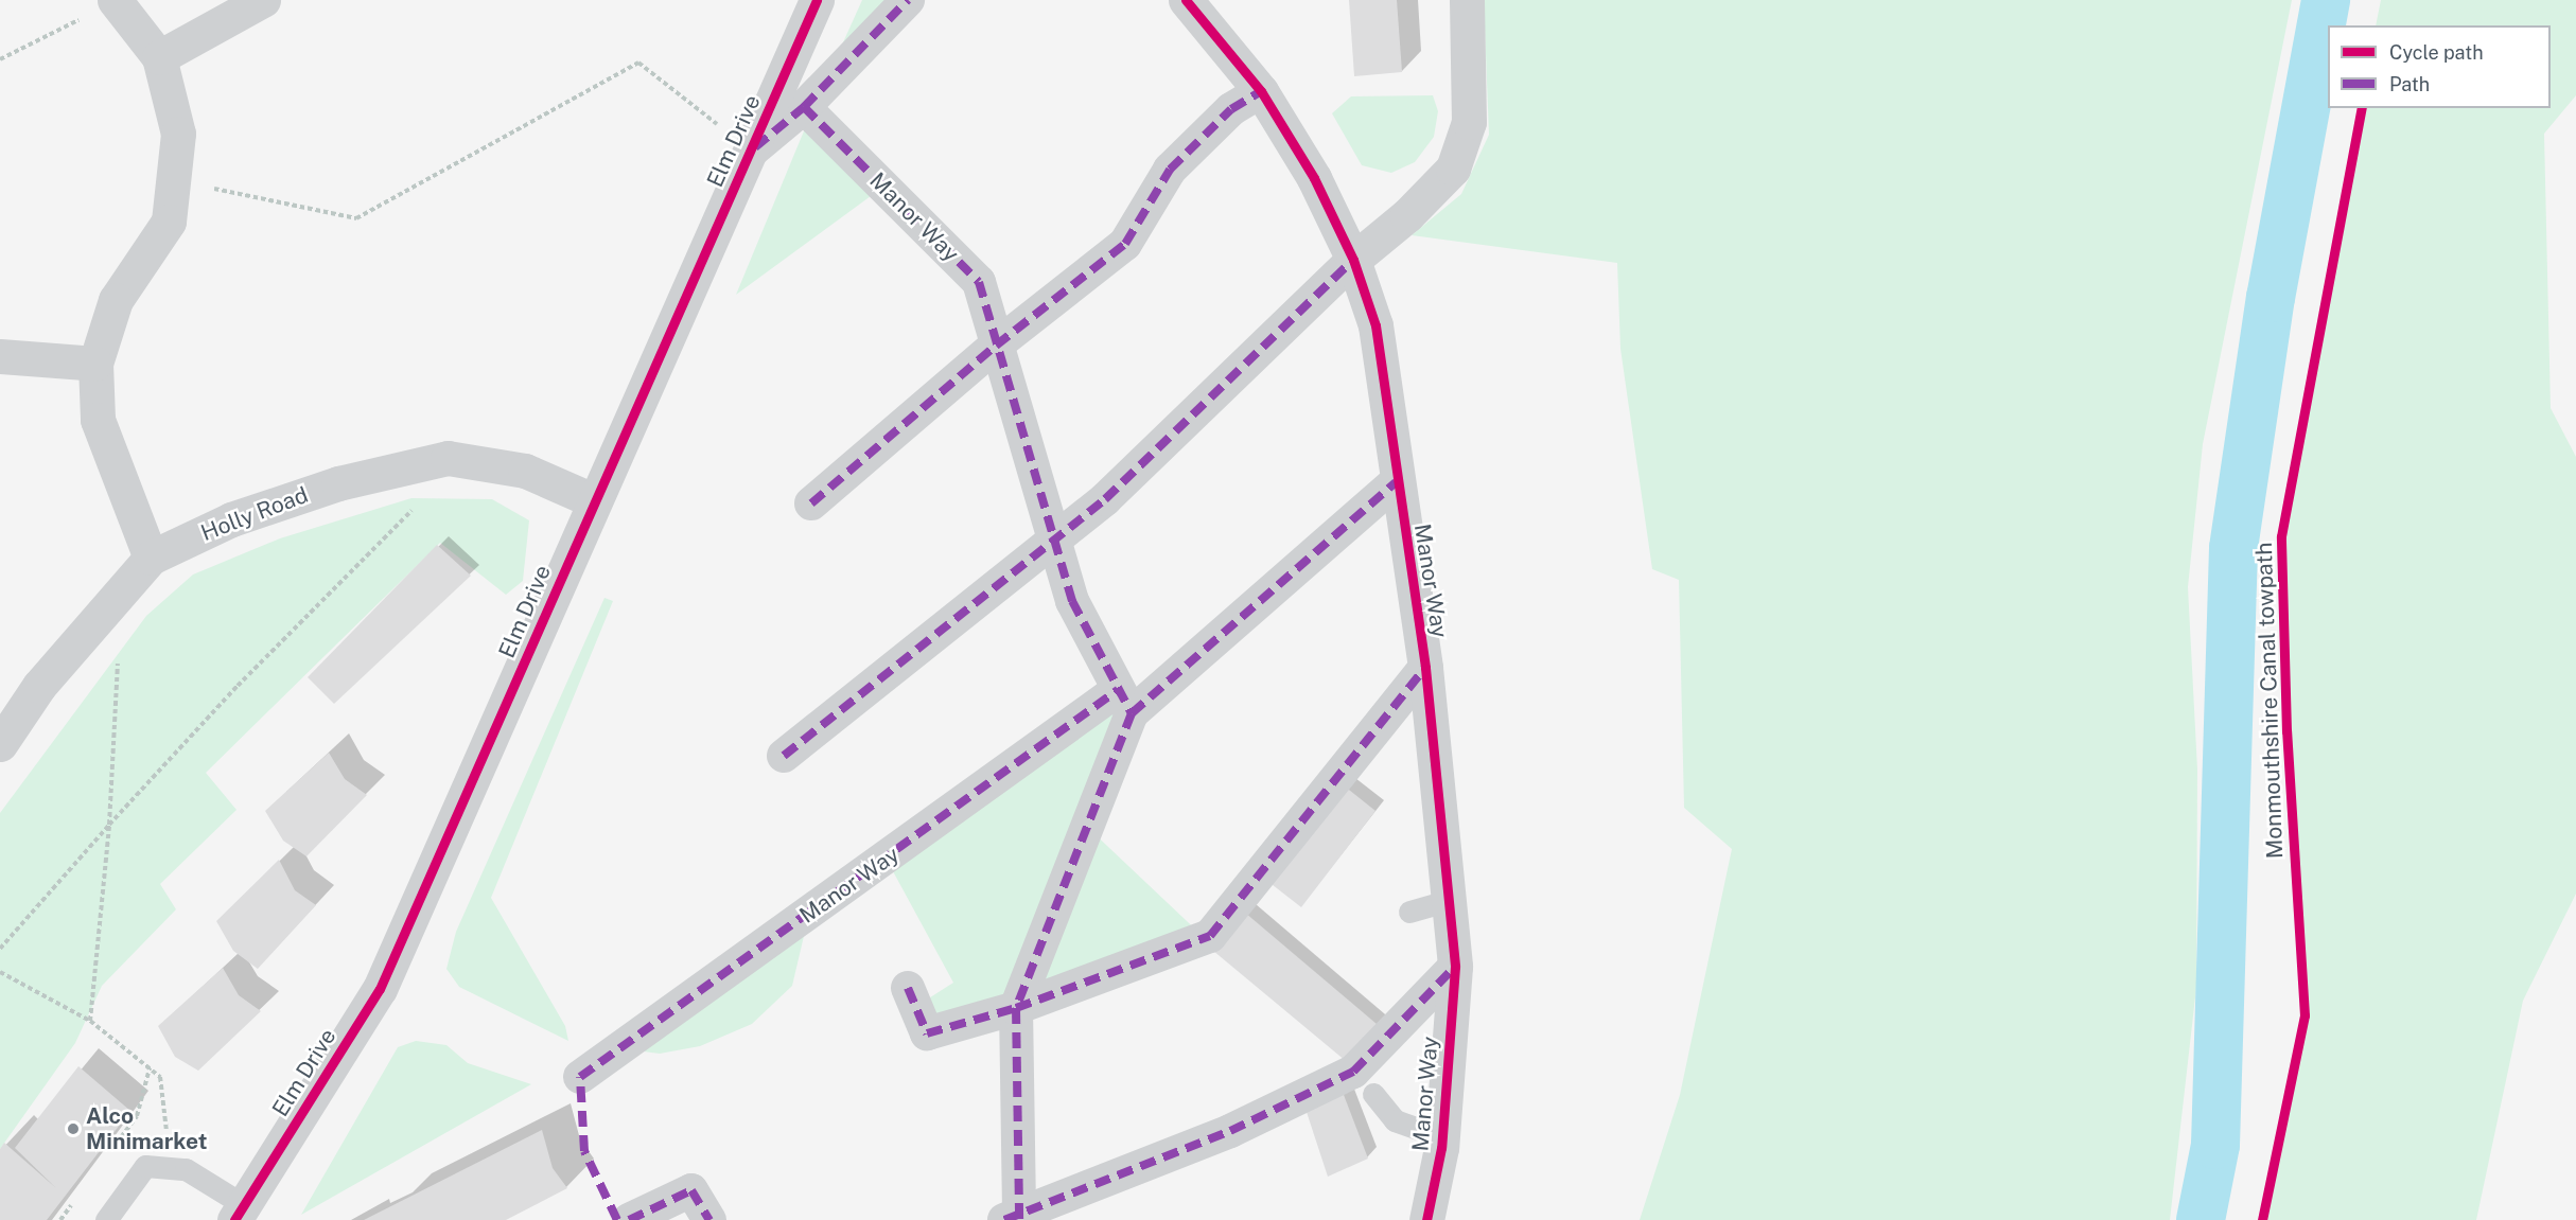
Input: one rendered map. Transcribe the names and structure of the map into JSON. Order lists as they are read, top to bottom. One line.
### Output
{"streets":{"street":["Elm Drive","Manor Way","Holly Road"],"cycle path":["Monmouthshire Canal towpath"]},"crossings":[["Elm Drive","Holly Road"]],"places":["Alco Minimarket"],"legend":["Cycle path","Path"]}
